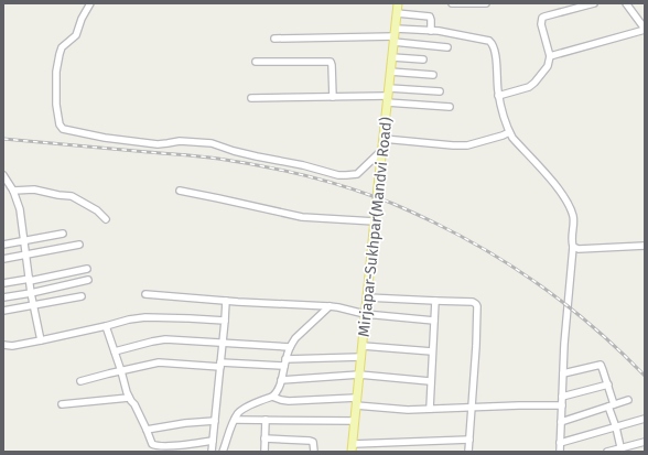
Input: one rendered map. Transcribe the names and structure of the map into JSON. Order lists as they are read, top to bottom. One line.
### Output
{"streets":{"main road":["Mirjapar-Sukhpar(Mandvi Road)"]}}
